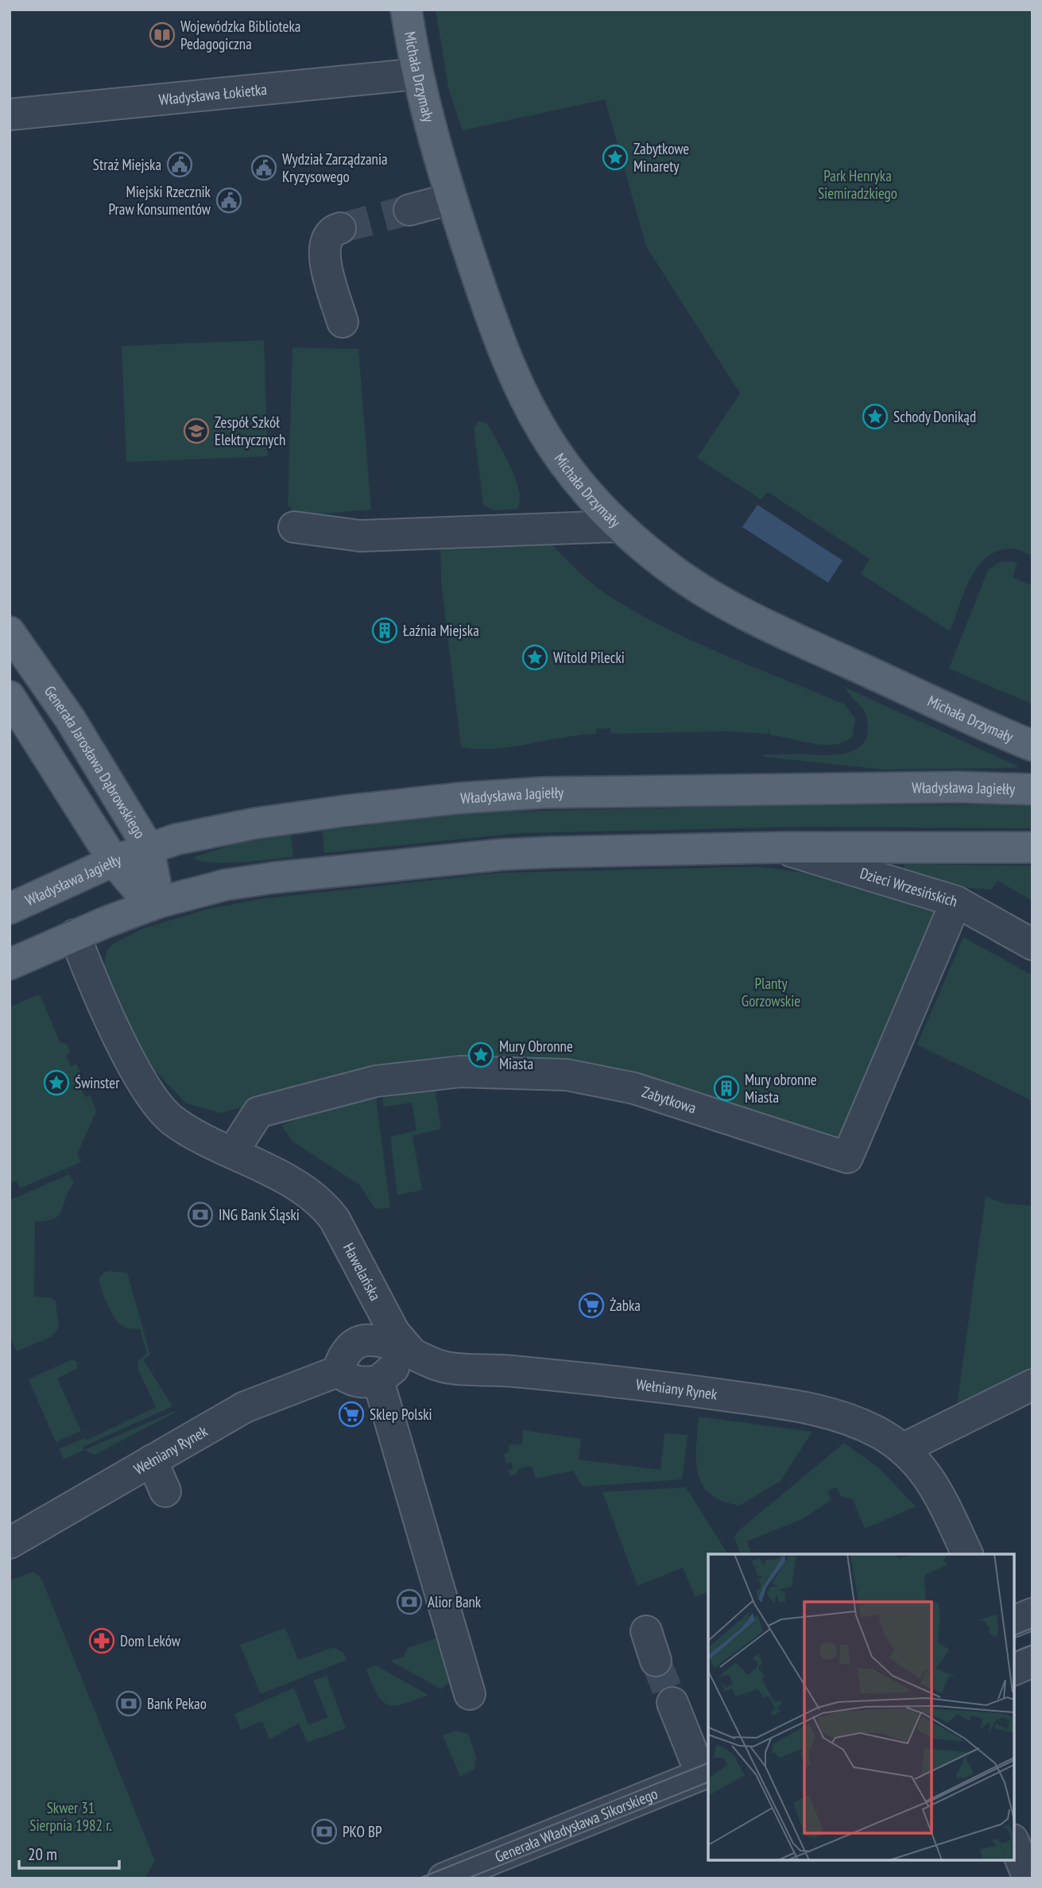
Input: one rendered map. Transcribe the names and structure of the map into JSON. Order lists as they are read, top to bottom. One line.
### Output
{"streets":{"main road":["Michała Drzymały","Generała Jarosława Dąbrowskiego","Władysława Jagiełły"],"street":["Władysława Łokietka","Dzieci Wrzesińskich","Zabytkowa","Hawelańska","Wełniany Rynek","Generała Władysława Sikorskiego"]},"crossings":[["Michała Drzymały","Władysława Łokietka"],["Generała Jarosława Dąbrowskiego","Władysława Jagiełły"],["Dzieci Wrzesińskich","Zabytkowa"],["Zabytkowa","Hawelańska"],["Hawelańska","Wełniany Rynek"]],"parks":["Park Henryka Siemiradzkiego","Planty Gorzowskie","Skwer 31 Sierpnia 1982 r."],"places":{"library":["Wojewódzka Biblioteka Pedagogiczna"],"place":["Zabytkowe Minarety","Schody Donikąd","Witold Pilecki","Mury Obronne Miasta","Świnster"],"public building":["Straż Miejska","Wydział Zarządzania Kryzysowego","Miejski Rzecznik Praw Konsumentów"],"school or university":["Zespół Szkół Elektrycznych"],"building":["Łaźnia Miejska","Mury obronne Miasta"],"bank":["ING Bank Śląski","Alior Bank","Bank Pekao","PKO BP"],"supermarket":["Żabka","Sklep Polski"],"pharmacy":["Dom Leków"]},"scale_bar":"20 m"}
